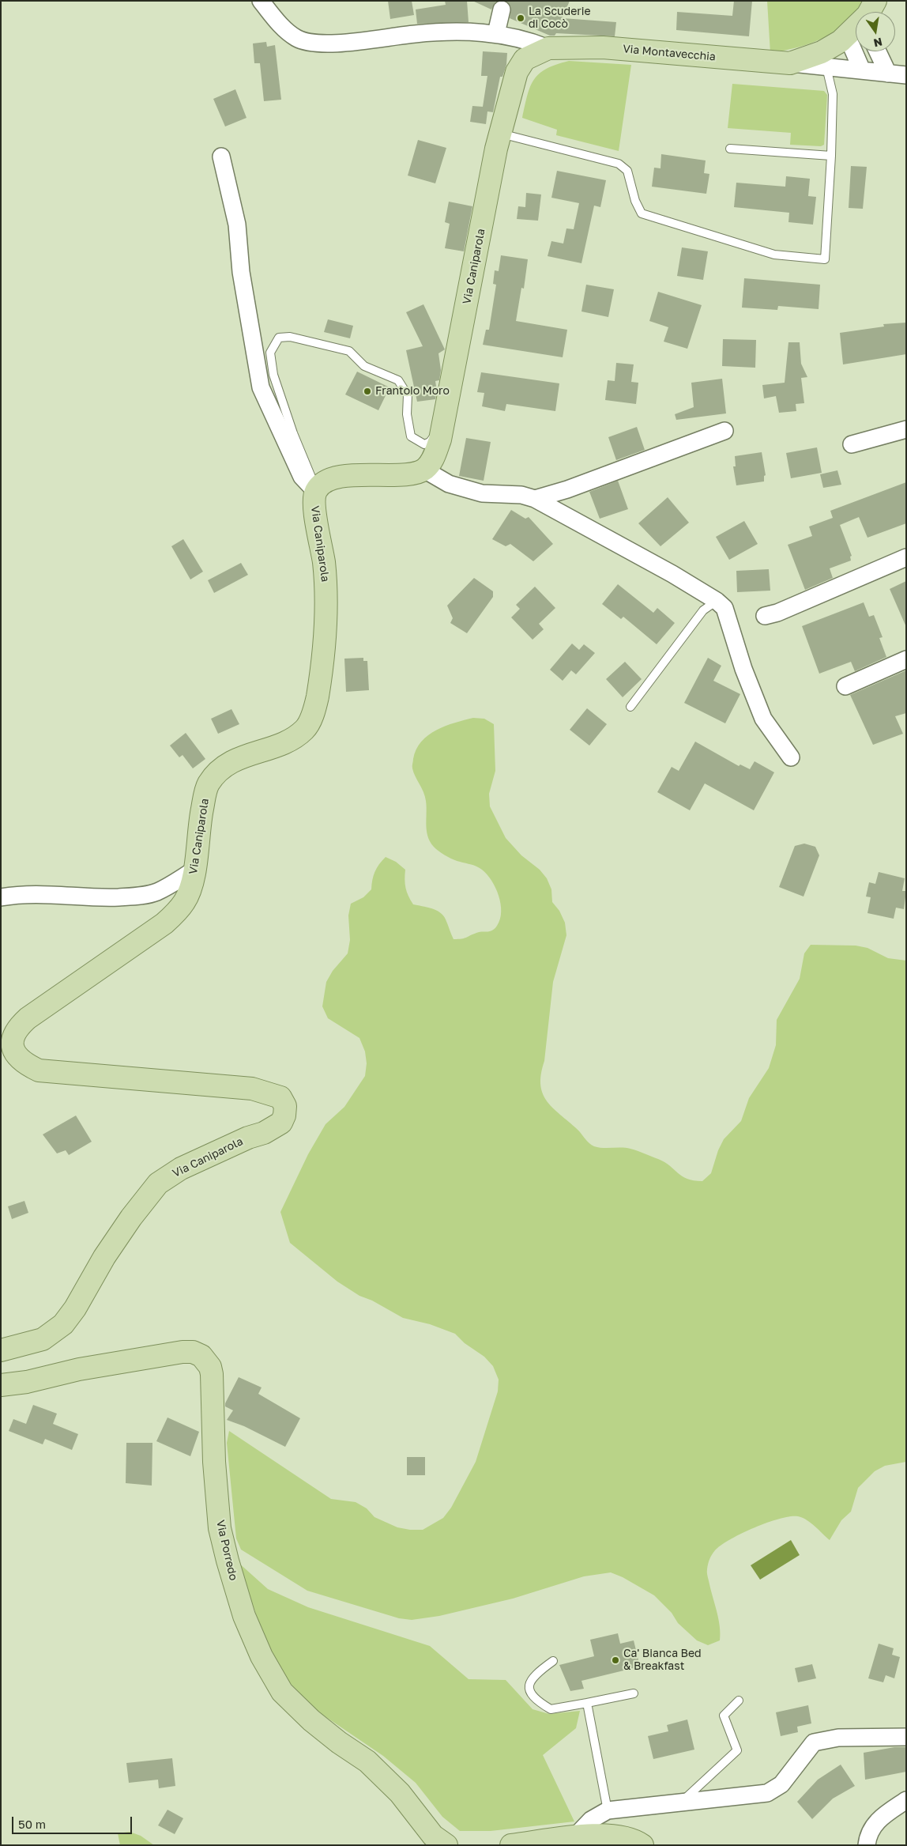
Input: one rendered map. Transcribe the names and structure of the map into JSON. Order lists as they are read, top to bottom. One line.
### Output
{"streets":{"main road":["Via Montavecchia","Via Caniparola","Via Porredo"]},"crossings":[["Via Montavecchia","Via Caniparola"]],"places":["La Scuderie di Cocò","Frantoio Moro","Ca' Bianca Bed & Breakfast"],"scale_bar":"50 m","north":"bottom"}
